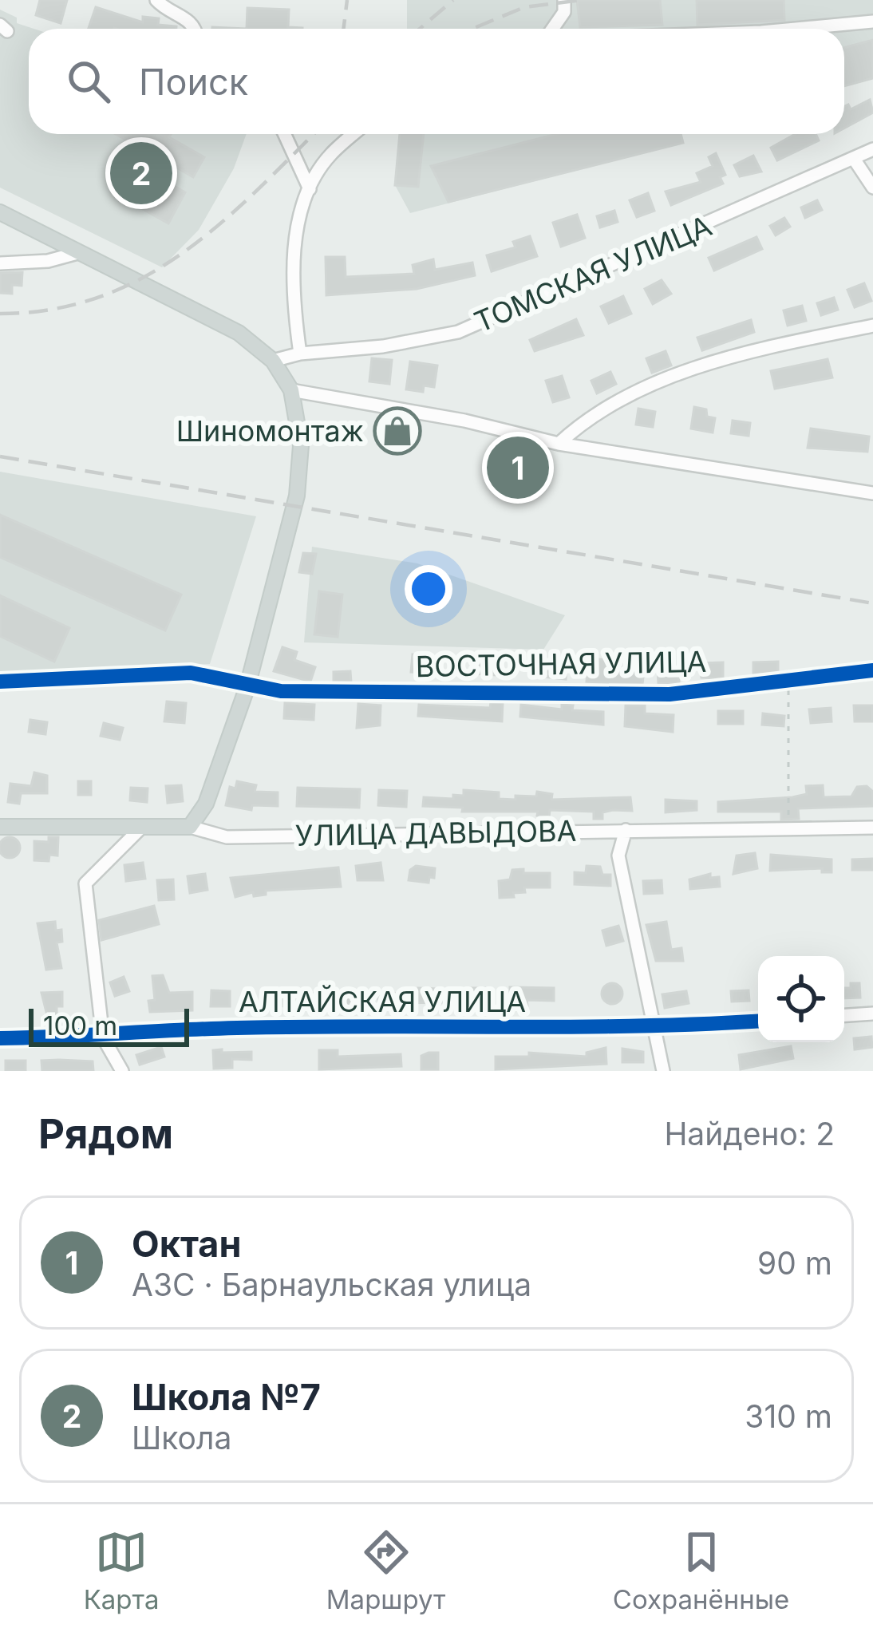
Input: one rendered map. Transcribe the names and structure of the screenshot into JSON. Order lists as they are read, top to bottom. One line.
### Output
{"streets":{"main road":["УЛИЦА ДАВЫДОВА"],"street":["ТОМСКАЯ УЛИЦА","ВОСТОЧНАЯ УЛИЦА","АЛТАЙСКАЯ УЛИЦА"]},"places":{"shop":["Шиномонтаж"]},"scale_bar":"100 m","page":{"search":"Поиск","pins":["2","1"],"scale":"100 m","heading":["Рядом","Найдено: 2"],"list":[{"mark":"1","name":"Октан","note":"АЗС · Барнаульская улица","value":"90 m"},{"mark":"2","name":"Школа №7","note":"Школа","value":"310 m"}],"nav":["Карта","Маршрут","Сохранённые"]}}
